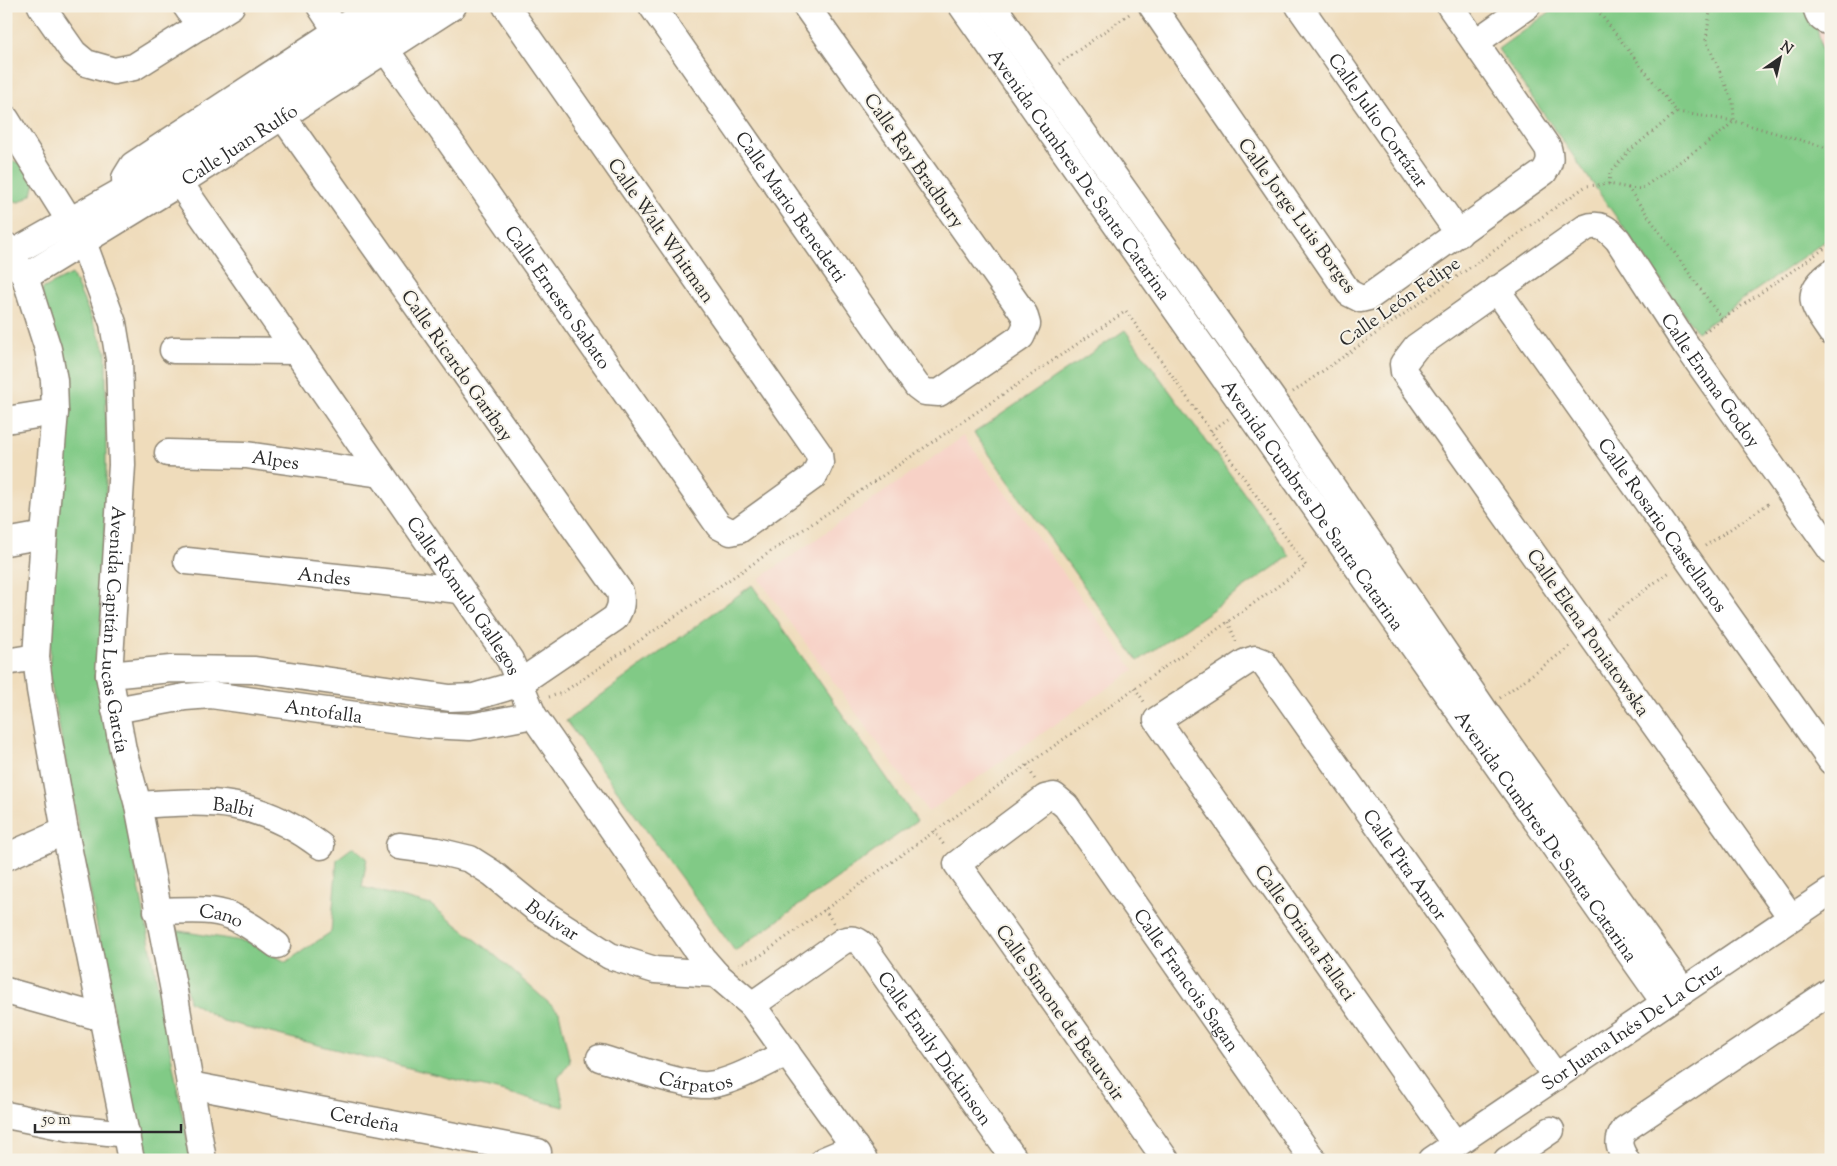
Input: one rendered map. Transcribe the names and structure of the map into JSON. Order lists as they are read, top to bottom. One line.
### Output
{"streets":{"street":["Calle Julio Cortázar","Calle Juan Rulfo","Calle Ray Bradbury","Avenida Cumbres De Santa Catarina","Calle Mario Benedetti","Calle Jorge Luis Borges","Calle Walt Whitman","Calle Ernesto Sabato","Calle Ricardo Garibay","Calle Emma Godoy","Alpes","Calle Rosario Castellanos","Andes","Calle Rómulo Gallegos","Avenida Capitán Lucas García","Calle Elena Poniatowska","Antofalla","Balbi","Calle Pita Amor","Cano","Bolívar","Calle Oriana Fallaci","Calle Francois Sagan","Calle Simone de Beauvoir","Sor Juana Inés De La Cruz","Calle Emily Dickinson","Cárpatos","Cerdeña"],"path":["Calle León Felipe"]},"crossings":[["Calle Julio Cortázar","Calle Jorge Luis Borges"],["Calle Juan Rulfo","Calle Ernesto Sabato"],["Calle Juan Rulfo","Calle Ricardo Garibay"],["Calle Juan Rulfo","Calle Rómulo Gallegos"],["Calle Juan Rulfo","Avenida Capitán Lucas García"],["Calle Ray Bradbury","Calle Mario Benedetti"],["Avenida Cumbres De Santa Catarina","Calle León Felipe"],["Avenida Cumbres De Santa Catarina","Sor Juana Inés De La Cruz"],["Calle Walt Whitman","Calle Ernesto Sabato"],["Calle Ricardo Garibay","Calle Rómulo Gallegos"],["Calle Ricardo Garibay","Antofalla"],["Calle Emma Godoy","Calle Rosario Castellanos"],["Calle Emma Godoy","Calle Elena Poniatowska"],["Alpes","Calle Rómulo Gallegos"],["Calle Rosario Castellanos","Calle Elena Poniatowska"],["Andes","Calle Rómulo Gallegos"],["Calle Rómulo Gallegos","Antofalla"],["Calle Rómulo Gallegos","Bolívar"],["Calle Rómulo Gallegos","Calle Emily Dickinson"],["Calle Rómulo Gallegos","Cárpatos"],["Avenida Capitán Lucas García","Antofalla"],["Avenida Capitán Lucas García","Balbi"],["Avenida Capitán Lucas García","Cano"],["Avenida Capitán Lucas García","Cerdeña"],["Calle Elena Poniatowska","Sor Juana Inés De La Cruz"],["Calle Pita Amor","Calle Oriana Fallaci"],["Calle Pita Amor","Sor Juana Inés De La Cruz"],["Calle Oriana Fallaci","Sor Juana Inés De La Cruz"],["Calle Francois Sagan","Calle Simone de Beauvoir"]],"scale_bar":"50 m","north":"top right"}
